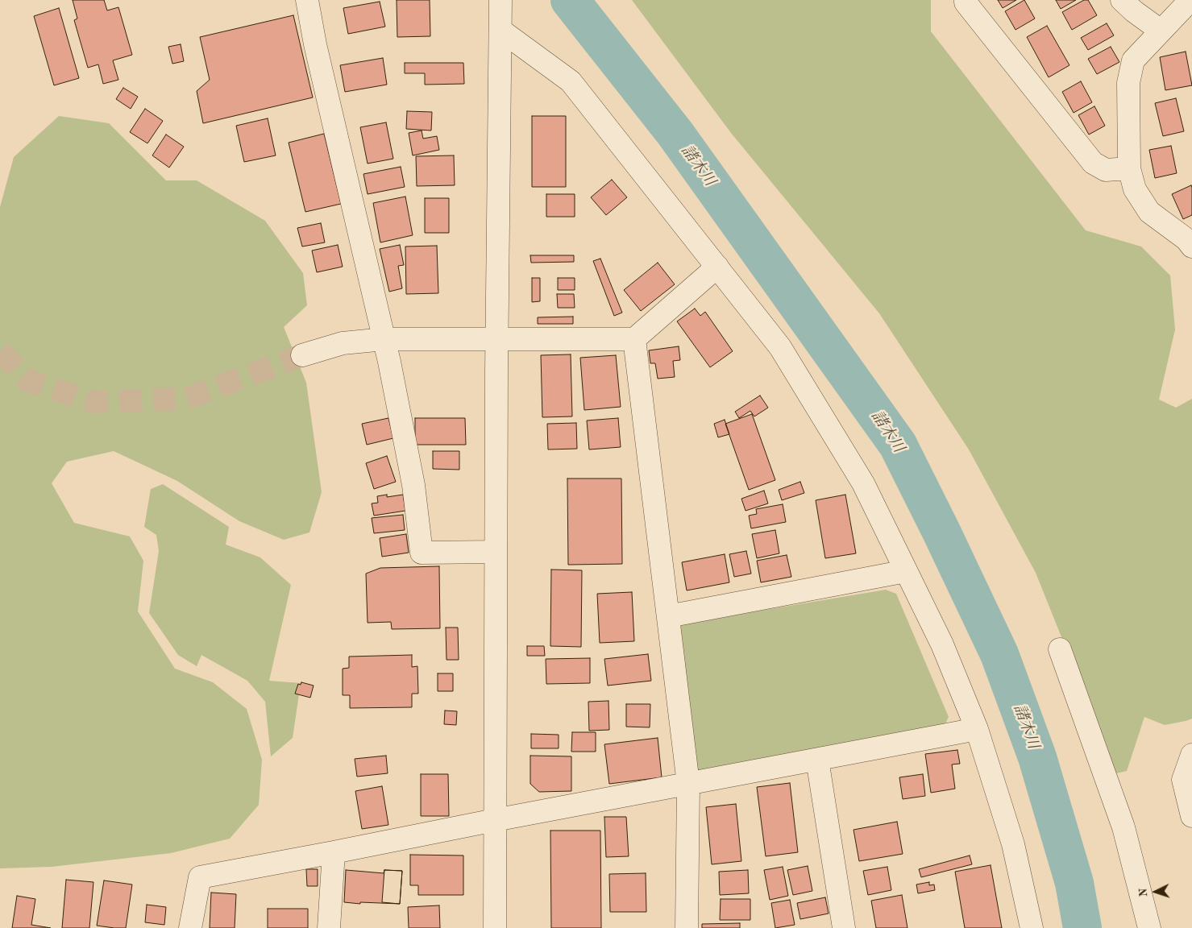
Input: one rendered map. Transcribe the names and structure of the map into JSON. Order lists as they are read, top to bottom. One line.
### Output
{"water":["諸木川"],"north":"left"}
